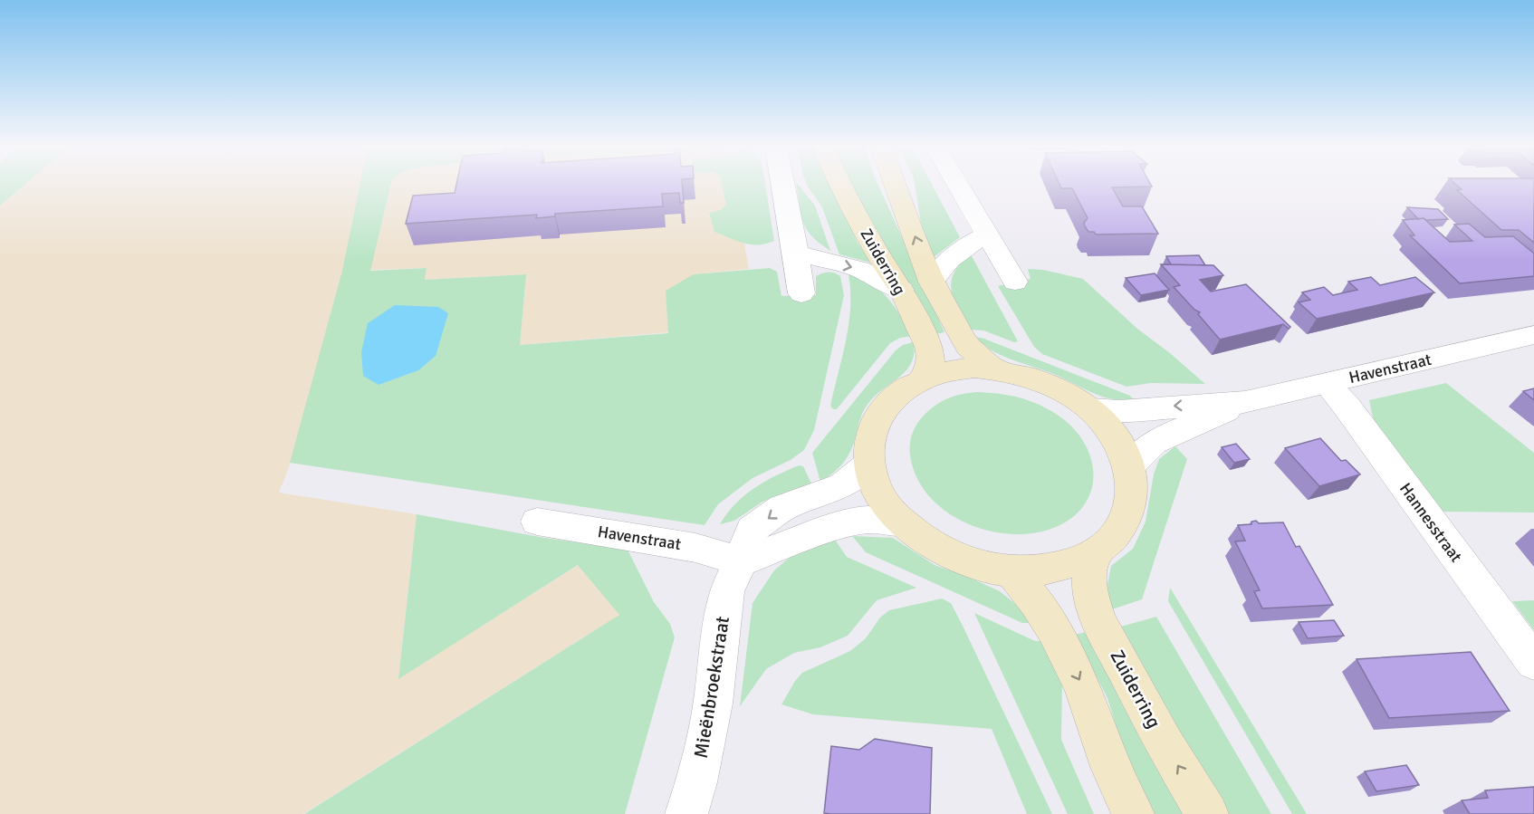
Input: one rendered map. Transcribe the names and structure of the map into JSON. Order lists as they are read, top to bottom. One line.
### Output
{"streets":{"main road":["Zuiderring"],"street":["Havenstraat","Hannesstraat","Mieënbroekstraat"]},"crossings":[["Havenstraat","Hannesstraat"],["Havenstraat","Mieënbroekstraat"]],"one_way":["Mieënbroekstraat"]}
